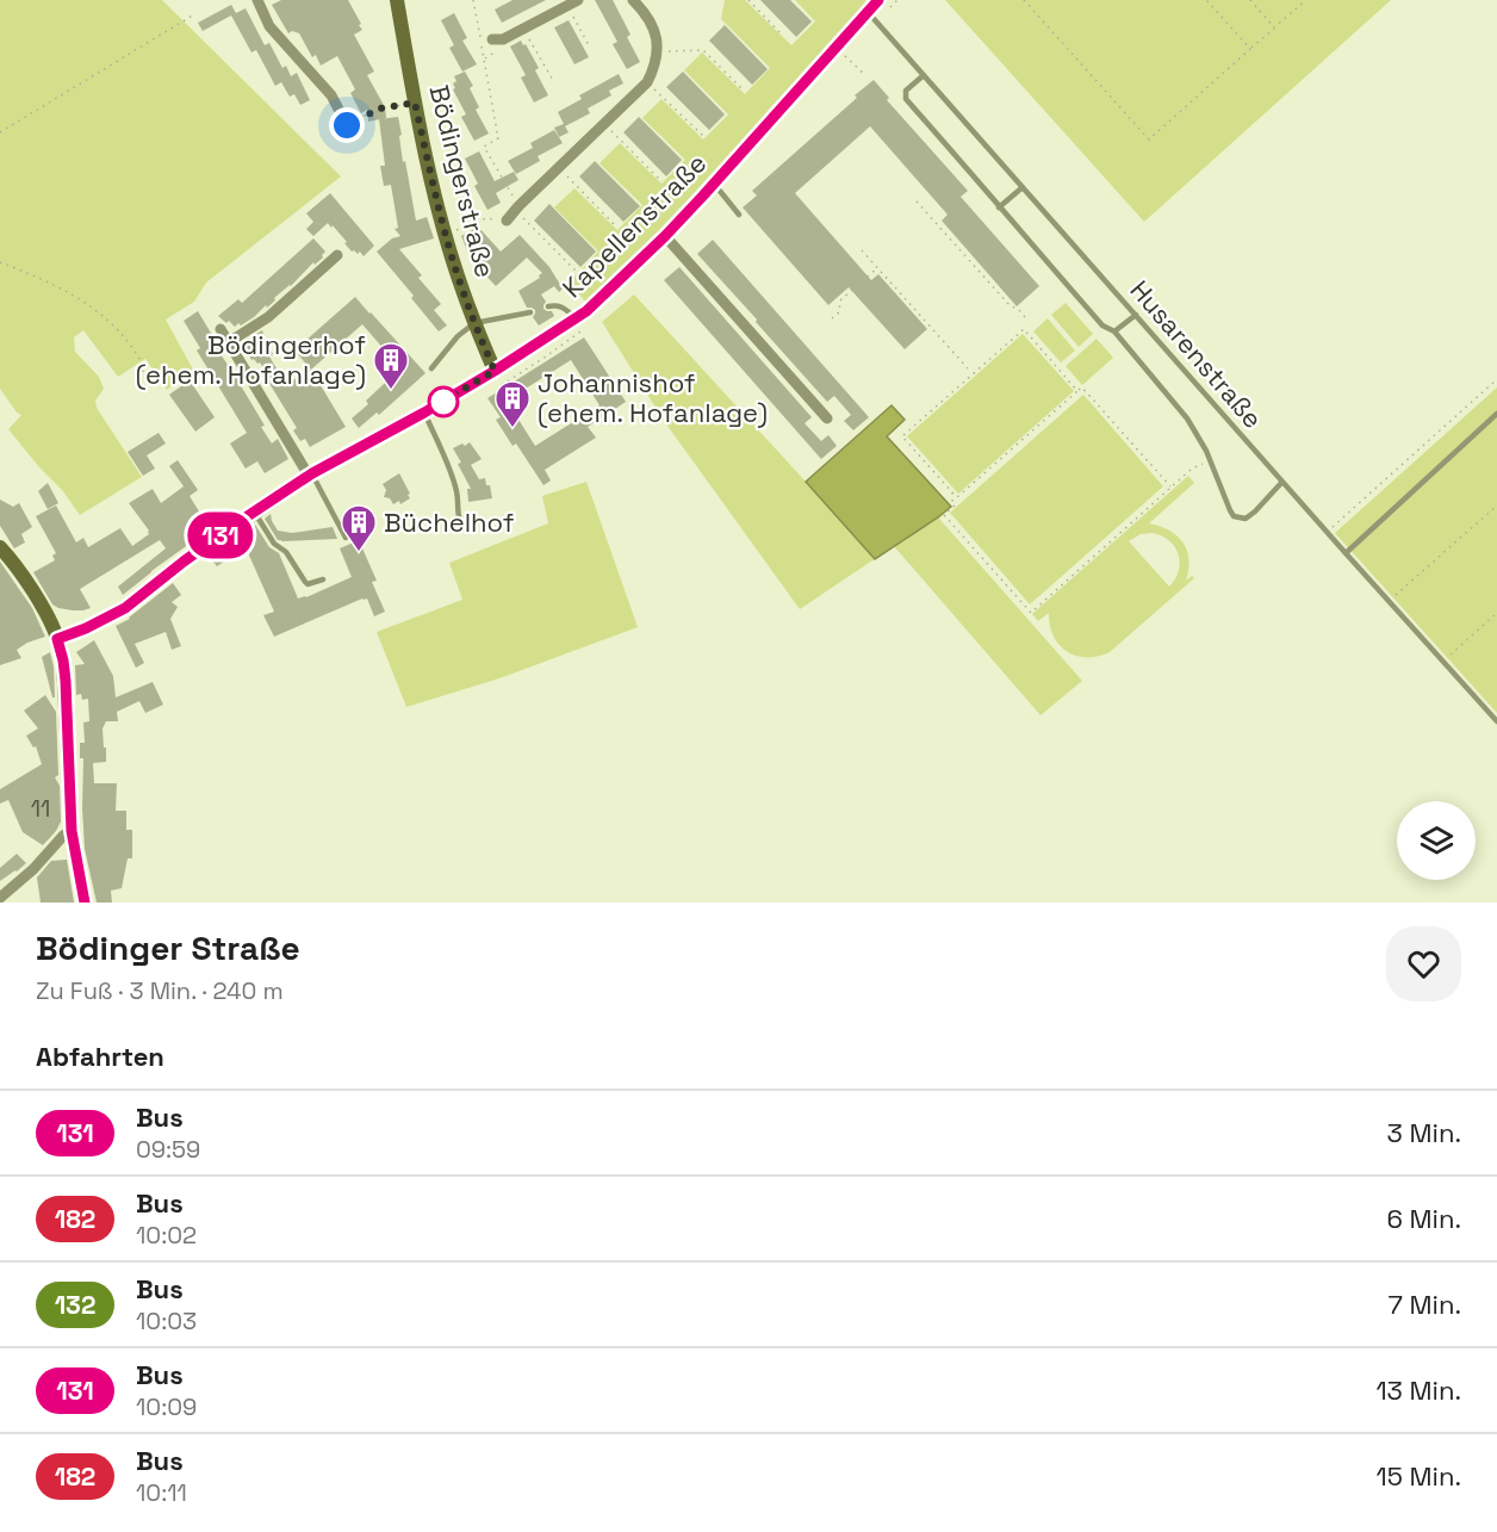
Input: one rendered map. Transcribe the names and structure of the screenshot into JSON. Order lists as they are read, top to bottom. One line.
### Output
{"streets":{"main road":["Bödingerstraße","Kapellenstraße"],"lane":["Husarenstraße"]},"crossings":[["Bödingerstraße","Kapellenstraße"],["Kapellenstraße","Husarenstraße"]],"places":{"building":["Bödingerhof (ehem. Hofanlage)","Johannishof (ehem. Hofanlage)","Büchelhof"]},"lines":["bus line 131"],"house_numbers":["11"],"page":{"on_map":"131","heading":[["Bödinger Straße","Zu Fuß · 3 Min. · 240 m"],"Abfahrten"],"list":[{"mark":"131","name":"Bus","note":"09:59","value":"3 Min."},{"mark":"182","name":"Bus","note":"10:02","value":"6 Min."},{"mark":"132","name":"Bus","note":"10:03","value":"7 Min."},{"mark":"131","name":"Bus","note":"10:09","value":"13 Min."},{"mark":"182","name":"Bus","note":"10:11","value":"15 Min."}]}}
